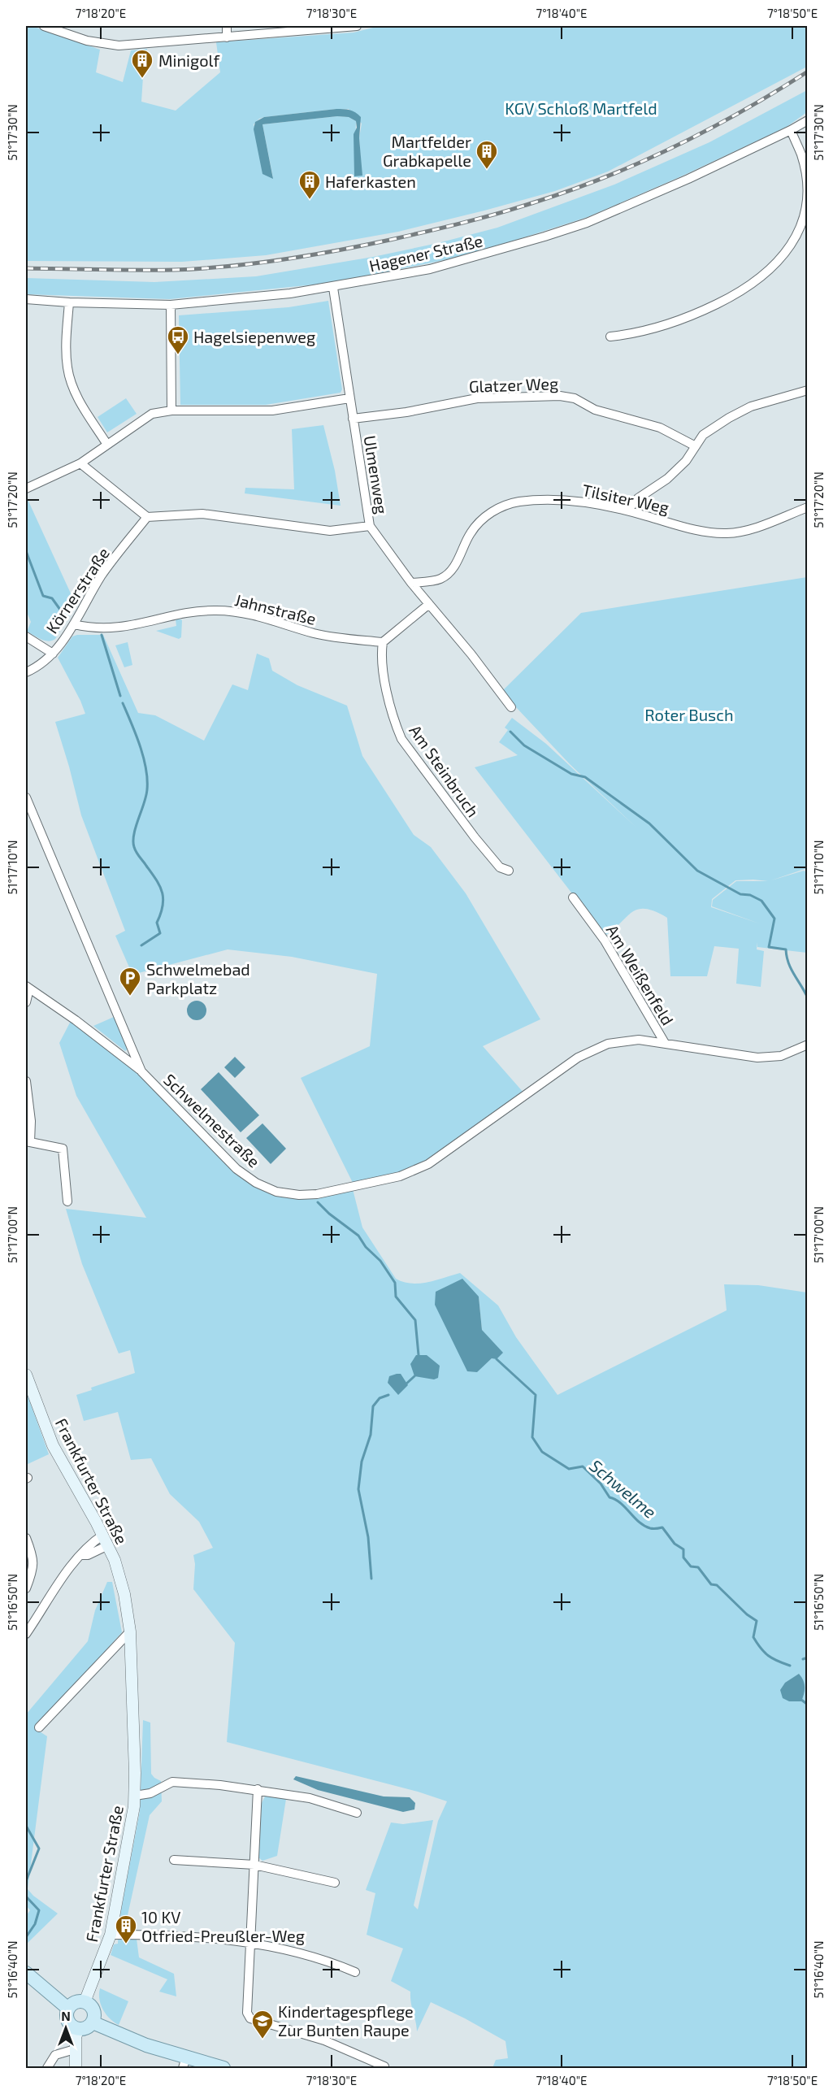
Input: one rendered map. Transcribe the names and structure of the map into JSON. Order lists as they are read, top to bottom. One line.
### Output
{"streets":{"main road":["Frankfurter Straße"],"street":["Hagener Straße","Glatzer Weg","Ulmenweg","Tilsiter Weg","Körnerstraße","Jahnstraße","Am Steinbruch","Am Weißenfeld","Schwelmestraße"]},"crossings":[["Hagener Straße","Ulmenweg"],["Glatzer Weg","Ulmenweg"],["Ulmenweg","Tilsiter Weg"],["Körnerstraße","Jahnstraße"],["Jahnstraße","Am Steinbruch"],["Am Weißenfeld","Schwelmestraße"]],"water":["Schwelme"],"parks":["KGV Schloß Martfeld","Roter Busch"],"places":{"building":["Minigolf","Martfelder Grabkapelle","Haferkasten","10 KV Otfried-Preußler-Weg"],"bus stop":["Hagelsiepenweg"],"parking":["Schwelmebad Parkplatz"],"school or university":["Kindertagespflege Zur Bunten Raupe"]},"north":"top","coordinates":["7°18'20\"E","7°18'30\"E","7°18'40\"E","7°18'50\"E","51°17'30\"N","51°17'20\"N","51°17'10\"N","51°17'00\"N","51°16'50\"N","51°16'40\"N"]}
